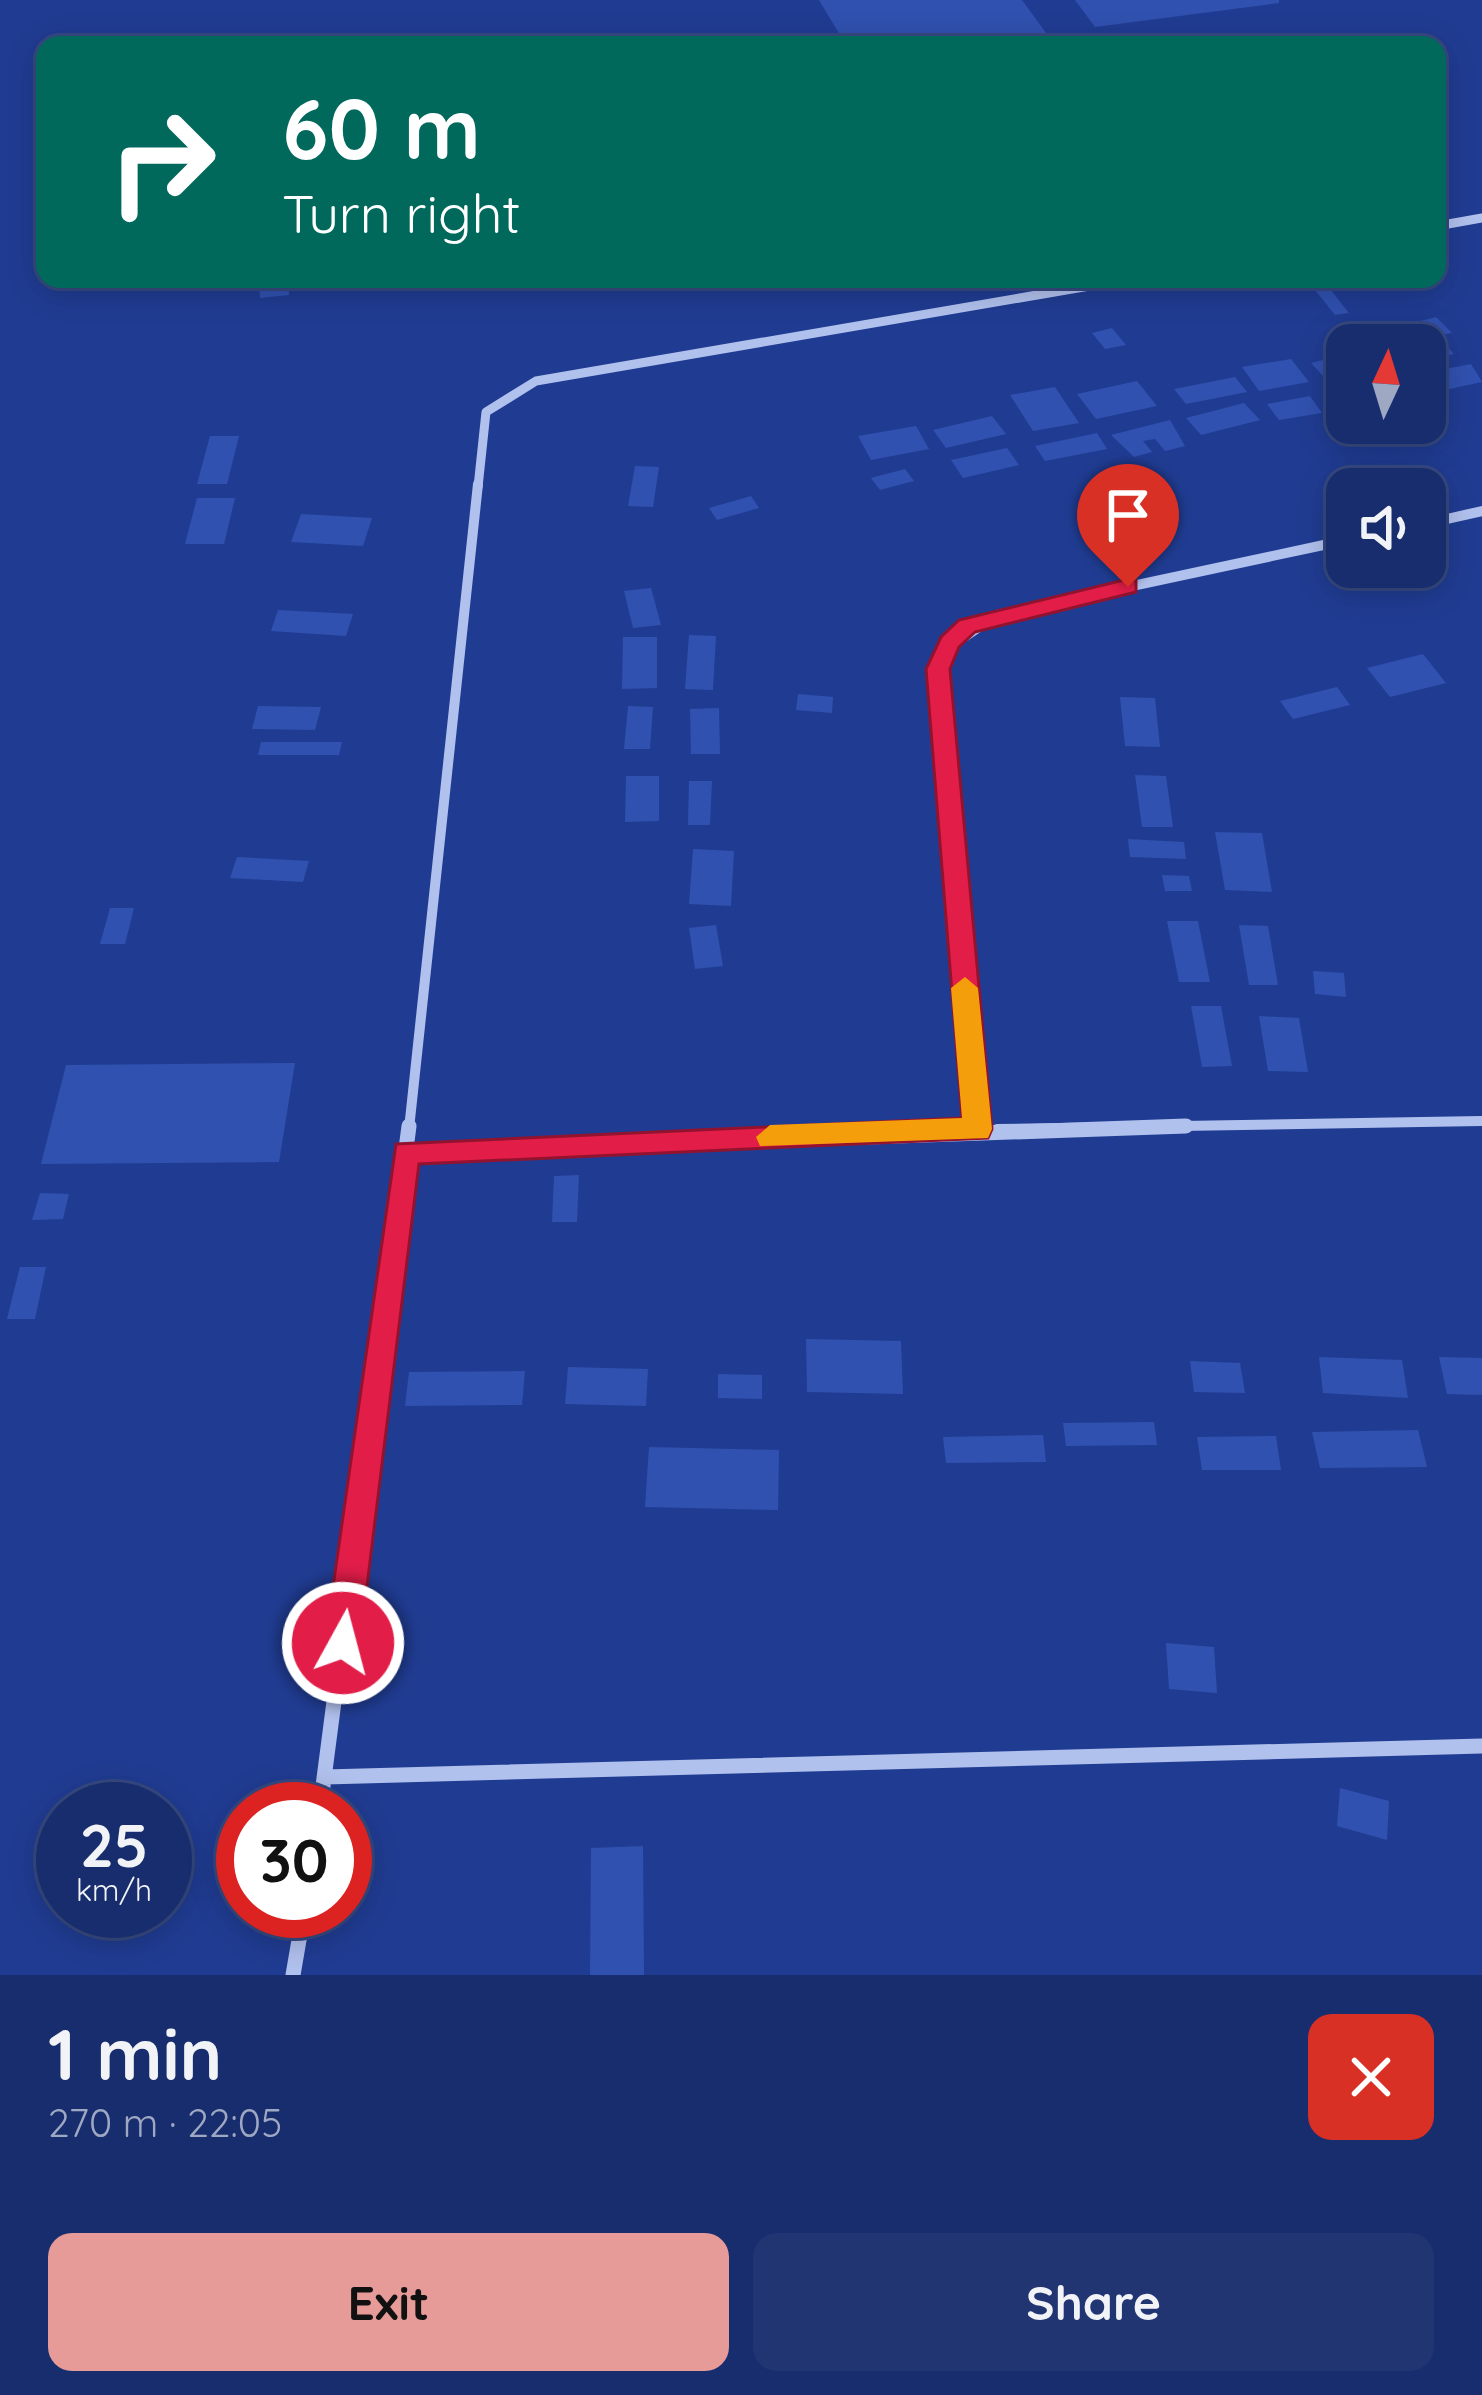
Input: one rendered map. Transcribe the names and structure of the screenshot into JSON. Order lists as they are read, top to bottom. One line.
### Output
{"north":"top","page":{"turn":["60 m","Turn right"],"speed":"25 km/h","limit":"30","heading":["1 min","270 m · 22:05"],"buttons":["Exit","Share"]}}
